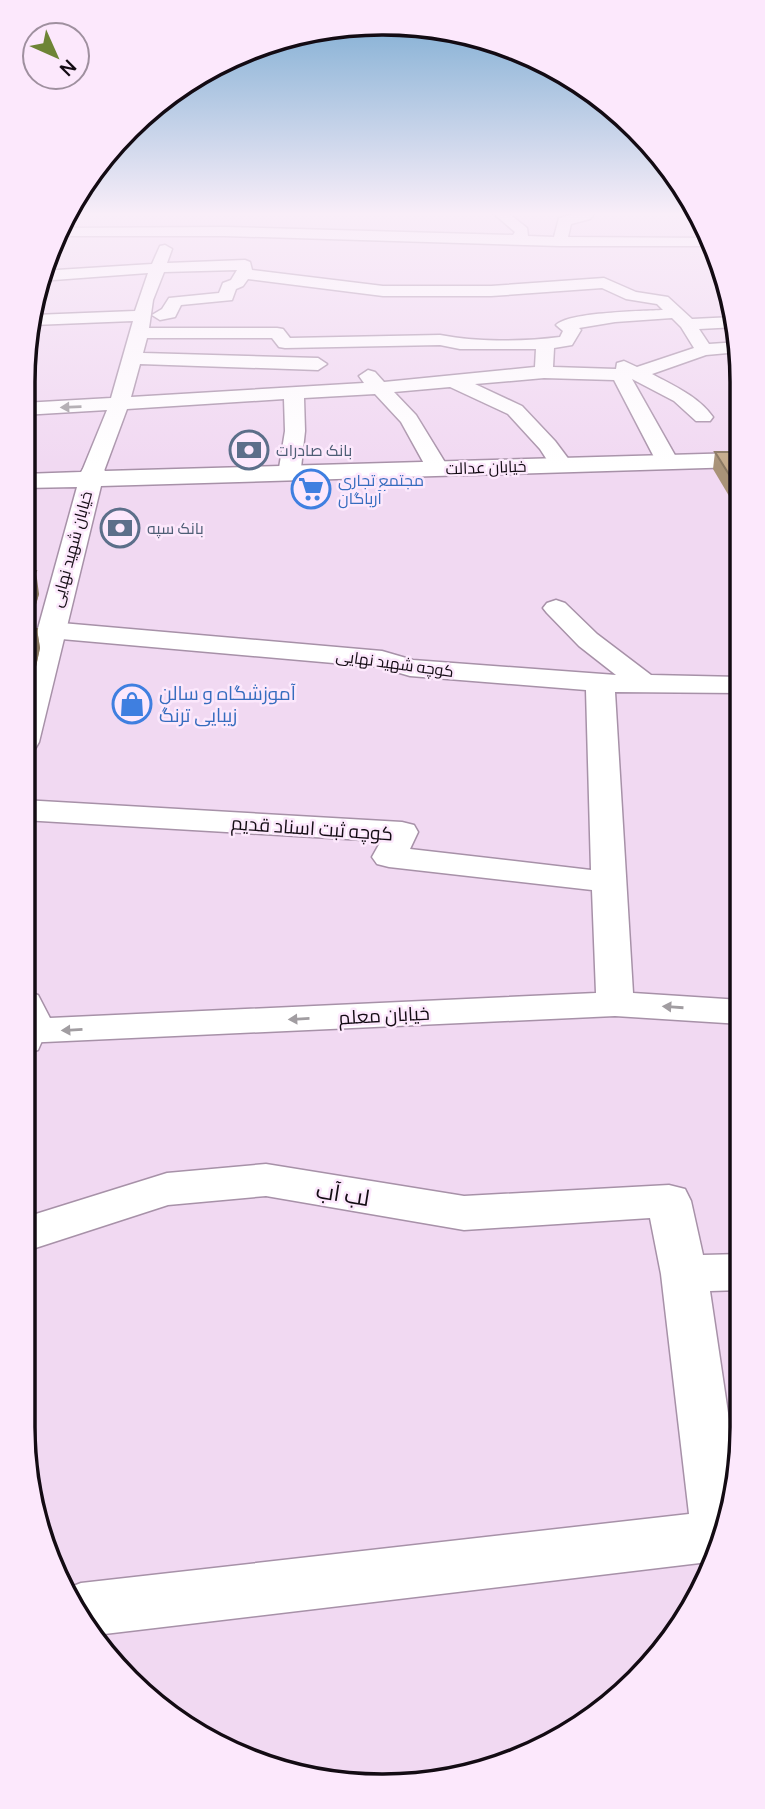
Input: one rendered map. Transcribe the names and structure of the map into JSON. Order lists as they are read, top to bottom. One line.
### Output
{"streets":{"main road":["خیابان عدالت","خیابان شهید نهایی"],"street":["کوچه شهید نهایی","کوچه ثبت اسناد قدیم","خیابان معلم","لب آب"]},"crossings":[["خیابان عدالت","خیابان شهید نهایی"],["خیابان شهید نهایی","کوچه شهید نهایی"]],"one_way":["خیابان معلم"],"places":{"bank":["بانک صادرات","بانک سپه"],"supermarket":["مجتمع تجاری آریاگان"],"shop":["آموزشگاه و سالن زیبایی ترنگ"]},"north":"bottom right"}
